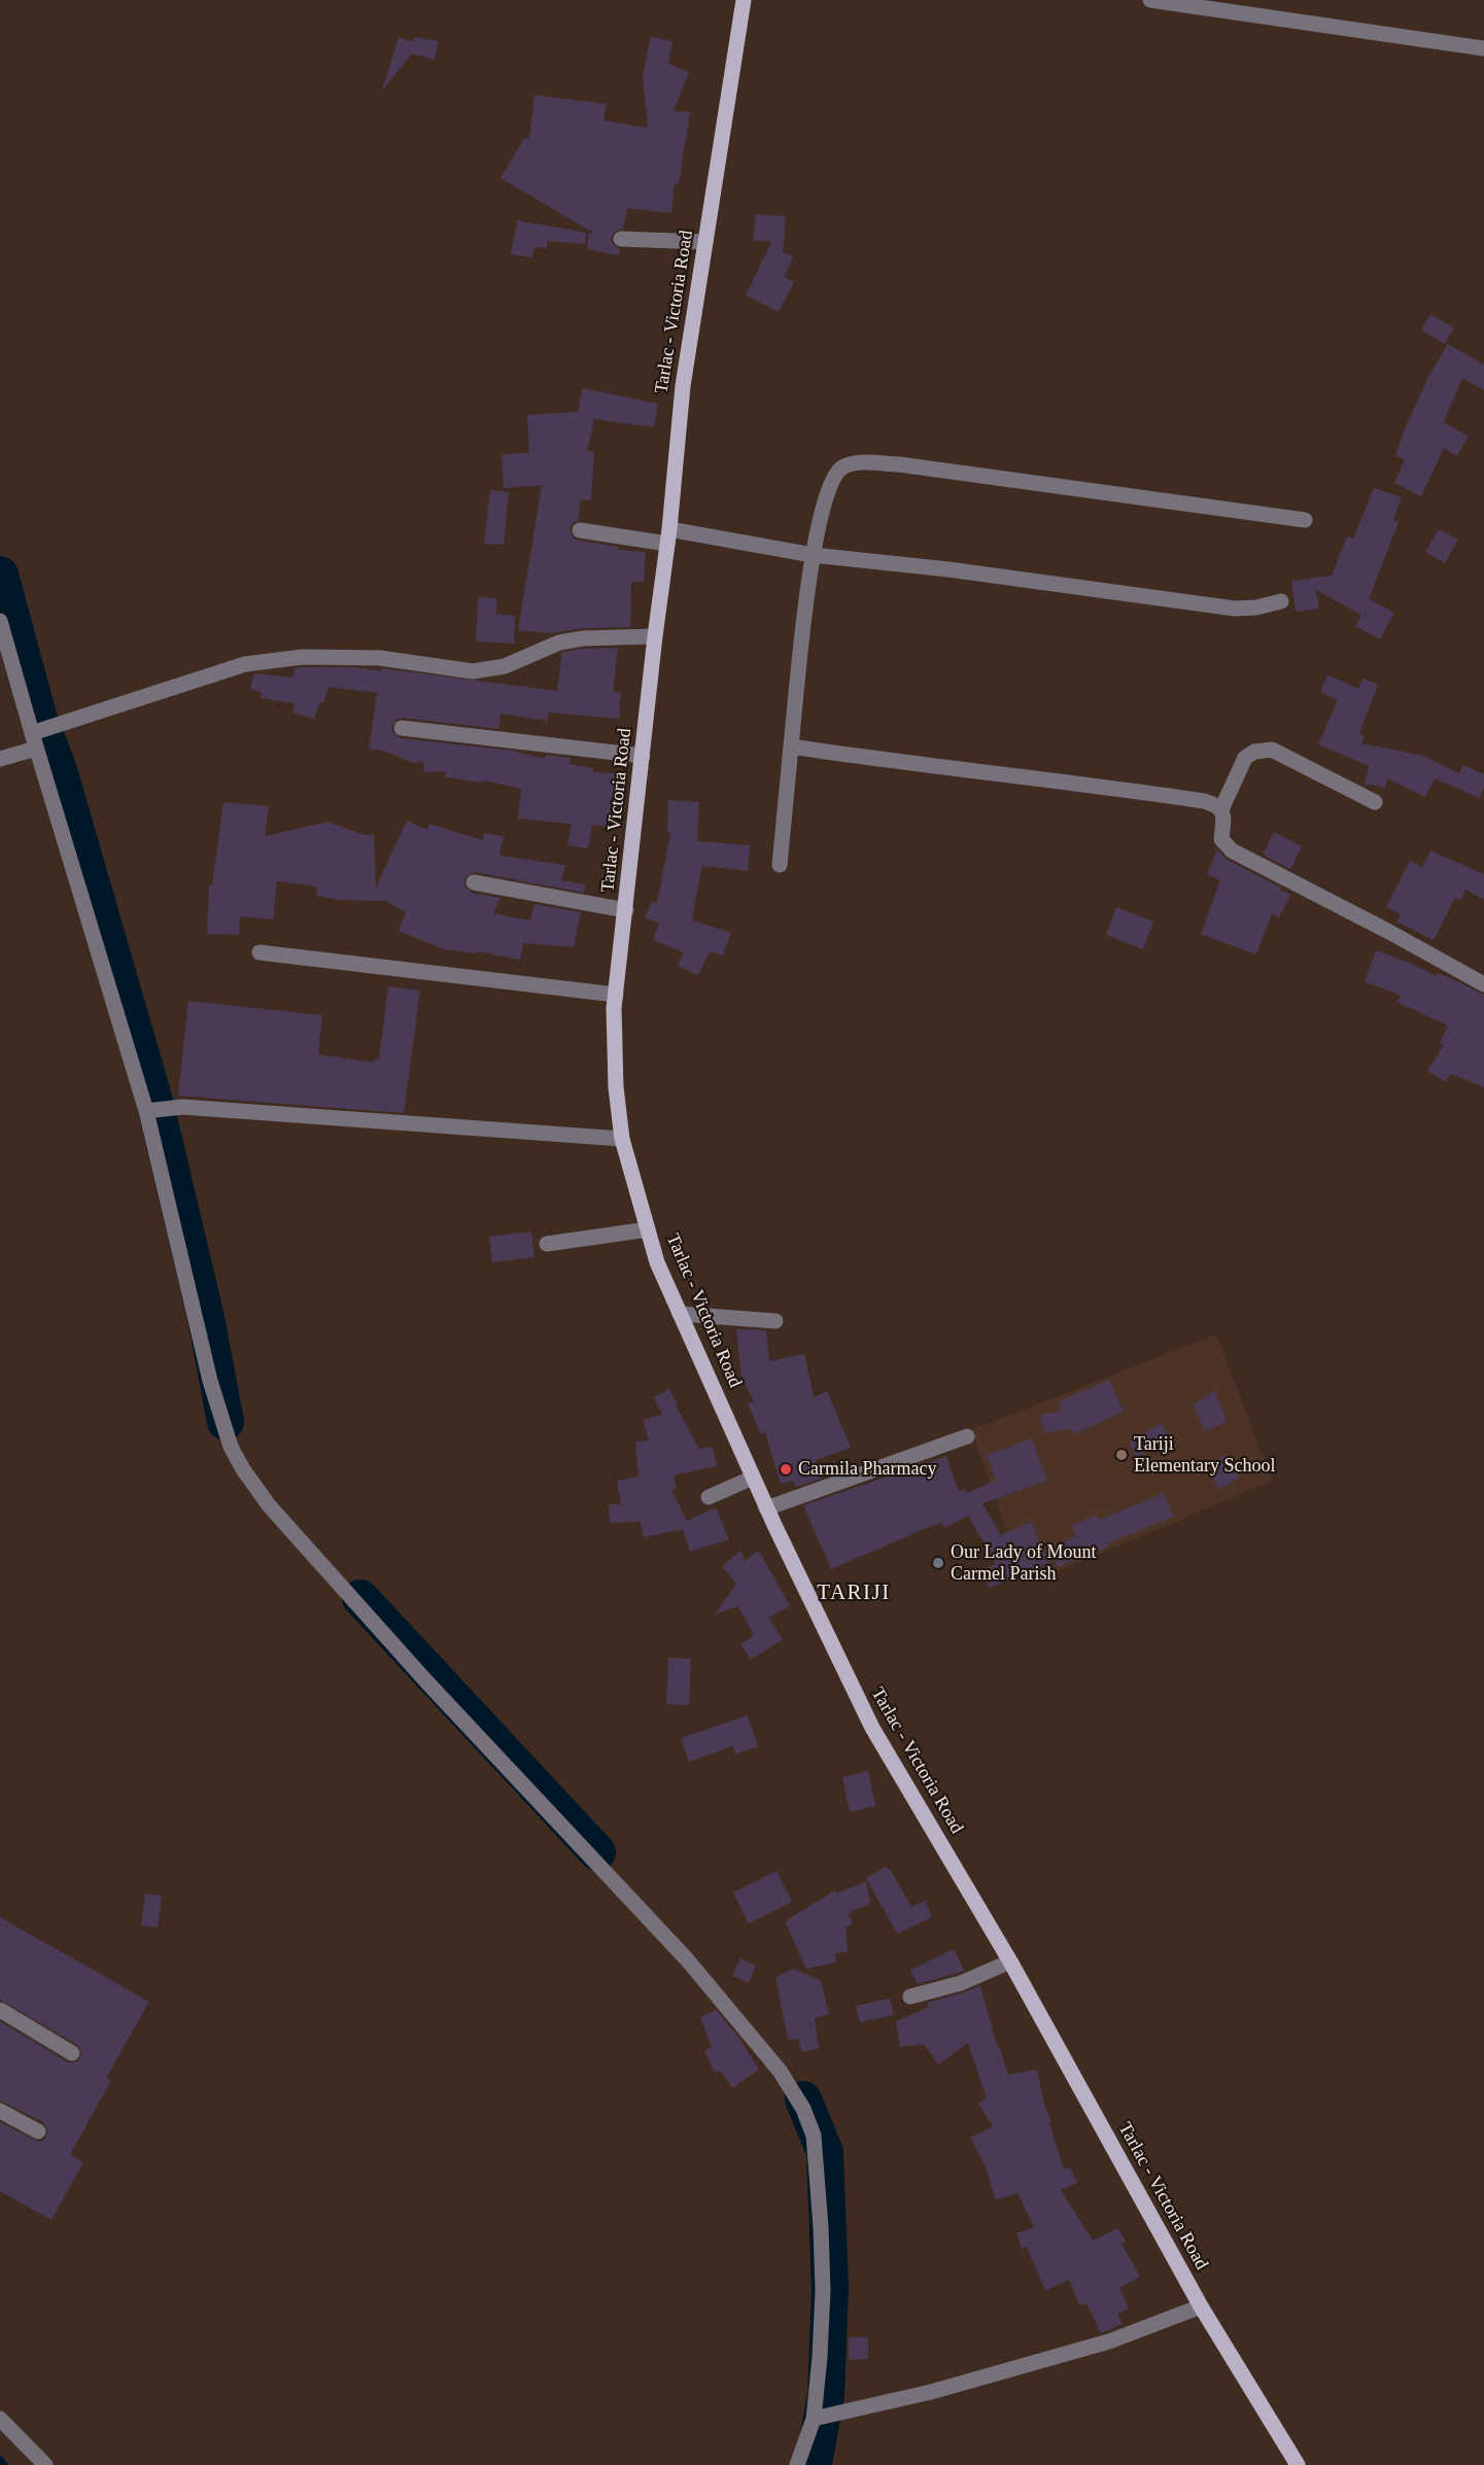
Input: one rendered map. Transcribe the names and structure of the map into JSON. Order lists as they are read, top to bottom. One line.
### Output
{"streets":{"main road":["Tarlac - Victoria Road"]},"districts":["TARIJI"],"places":["Tariji Elementary School","Carmila Pharmacy","Our Lady of Mount Carmel Parish"]}
